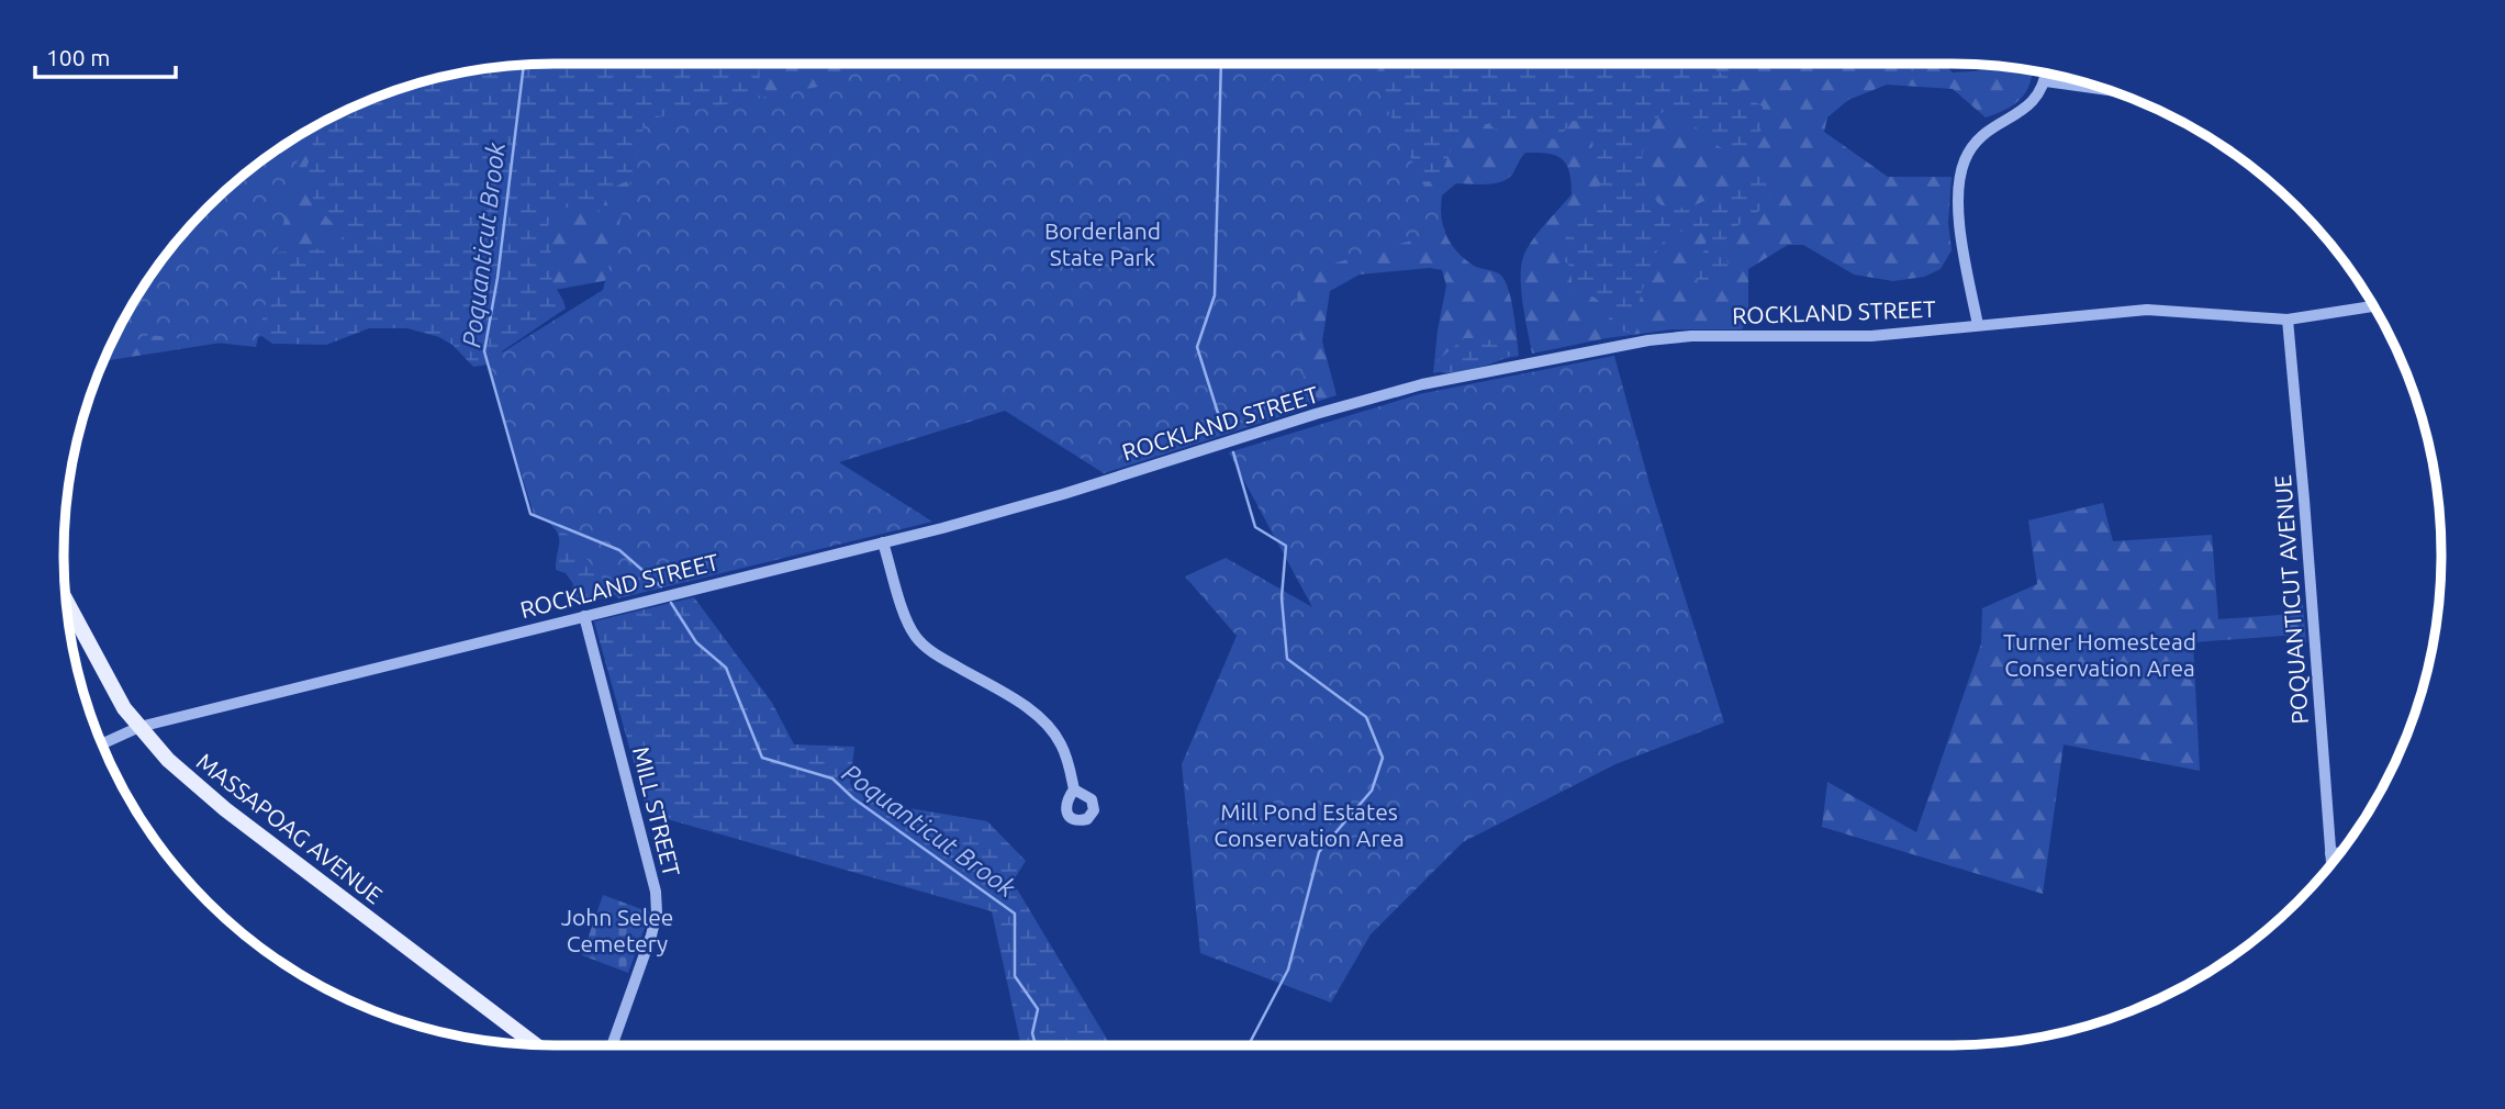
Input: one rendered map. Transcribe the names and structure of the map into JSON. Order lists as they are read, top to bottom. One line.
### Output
{"streets":{"main road":["MASSAPOAG AVENUE"],"street":["ROCKLAND STREET","POQUANTICUT AVENUE","MILL STREET"]},"crossings":[["ROCKLAND STREET","POQUANTICUT AVENUE"],["ROCKLAND STREET","MILL STREET"],["ROCKLAND STREET","MASSAPOAG AVENUE"]],"water":["Poquanticut Brook"],"parks":["Borderland State Park","Turner Homestead Conservation Area","Mill Pond Estates Conservation Area","John Selee Cemetery"],"scale_bar":"100 m"}
